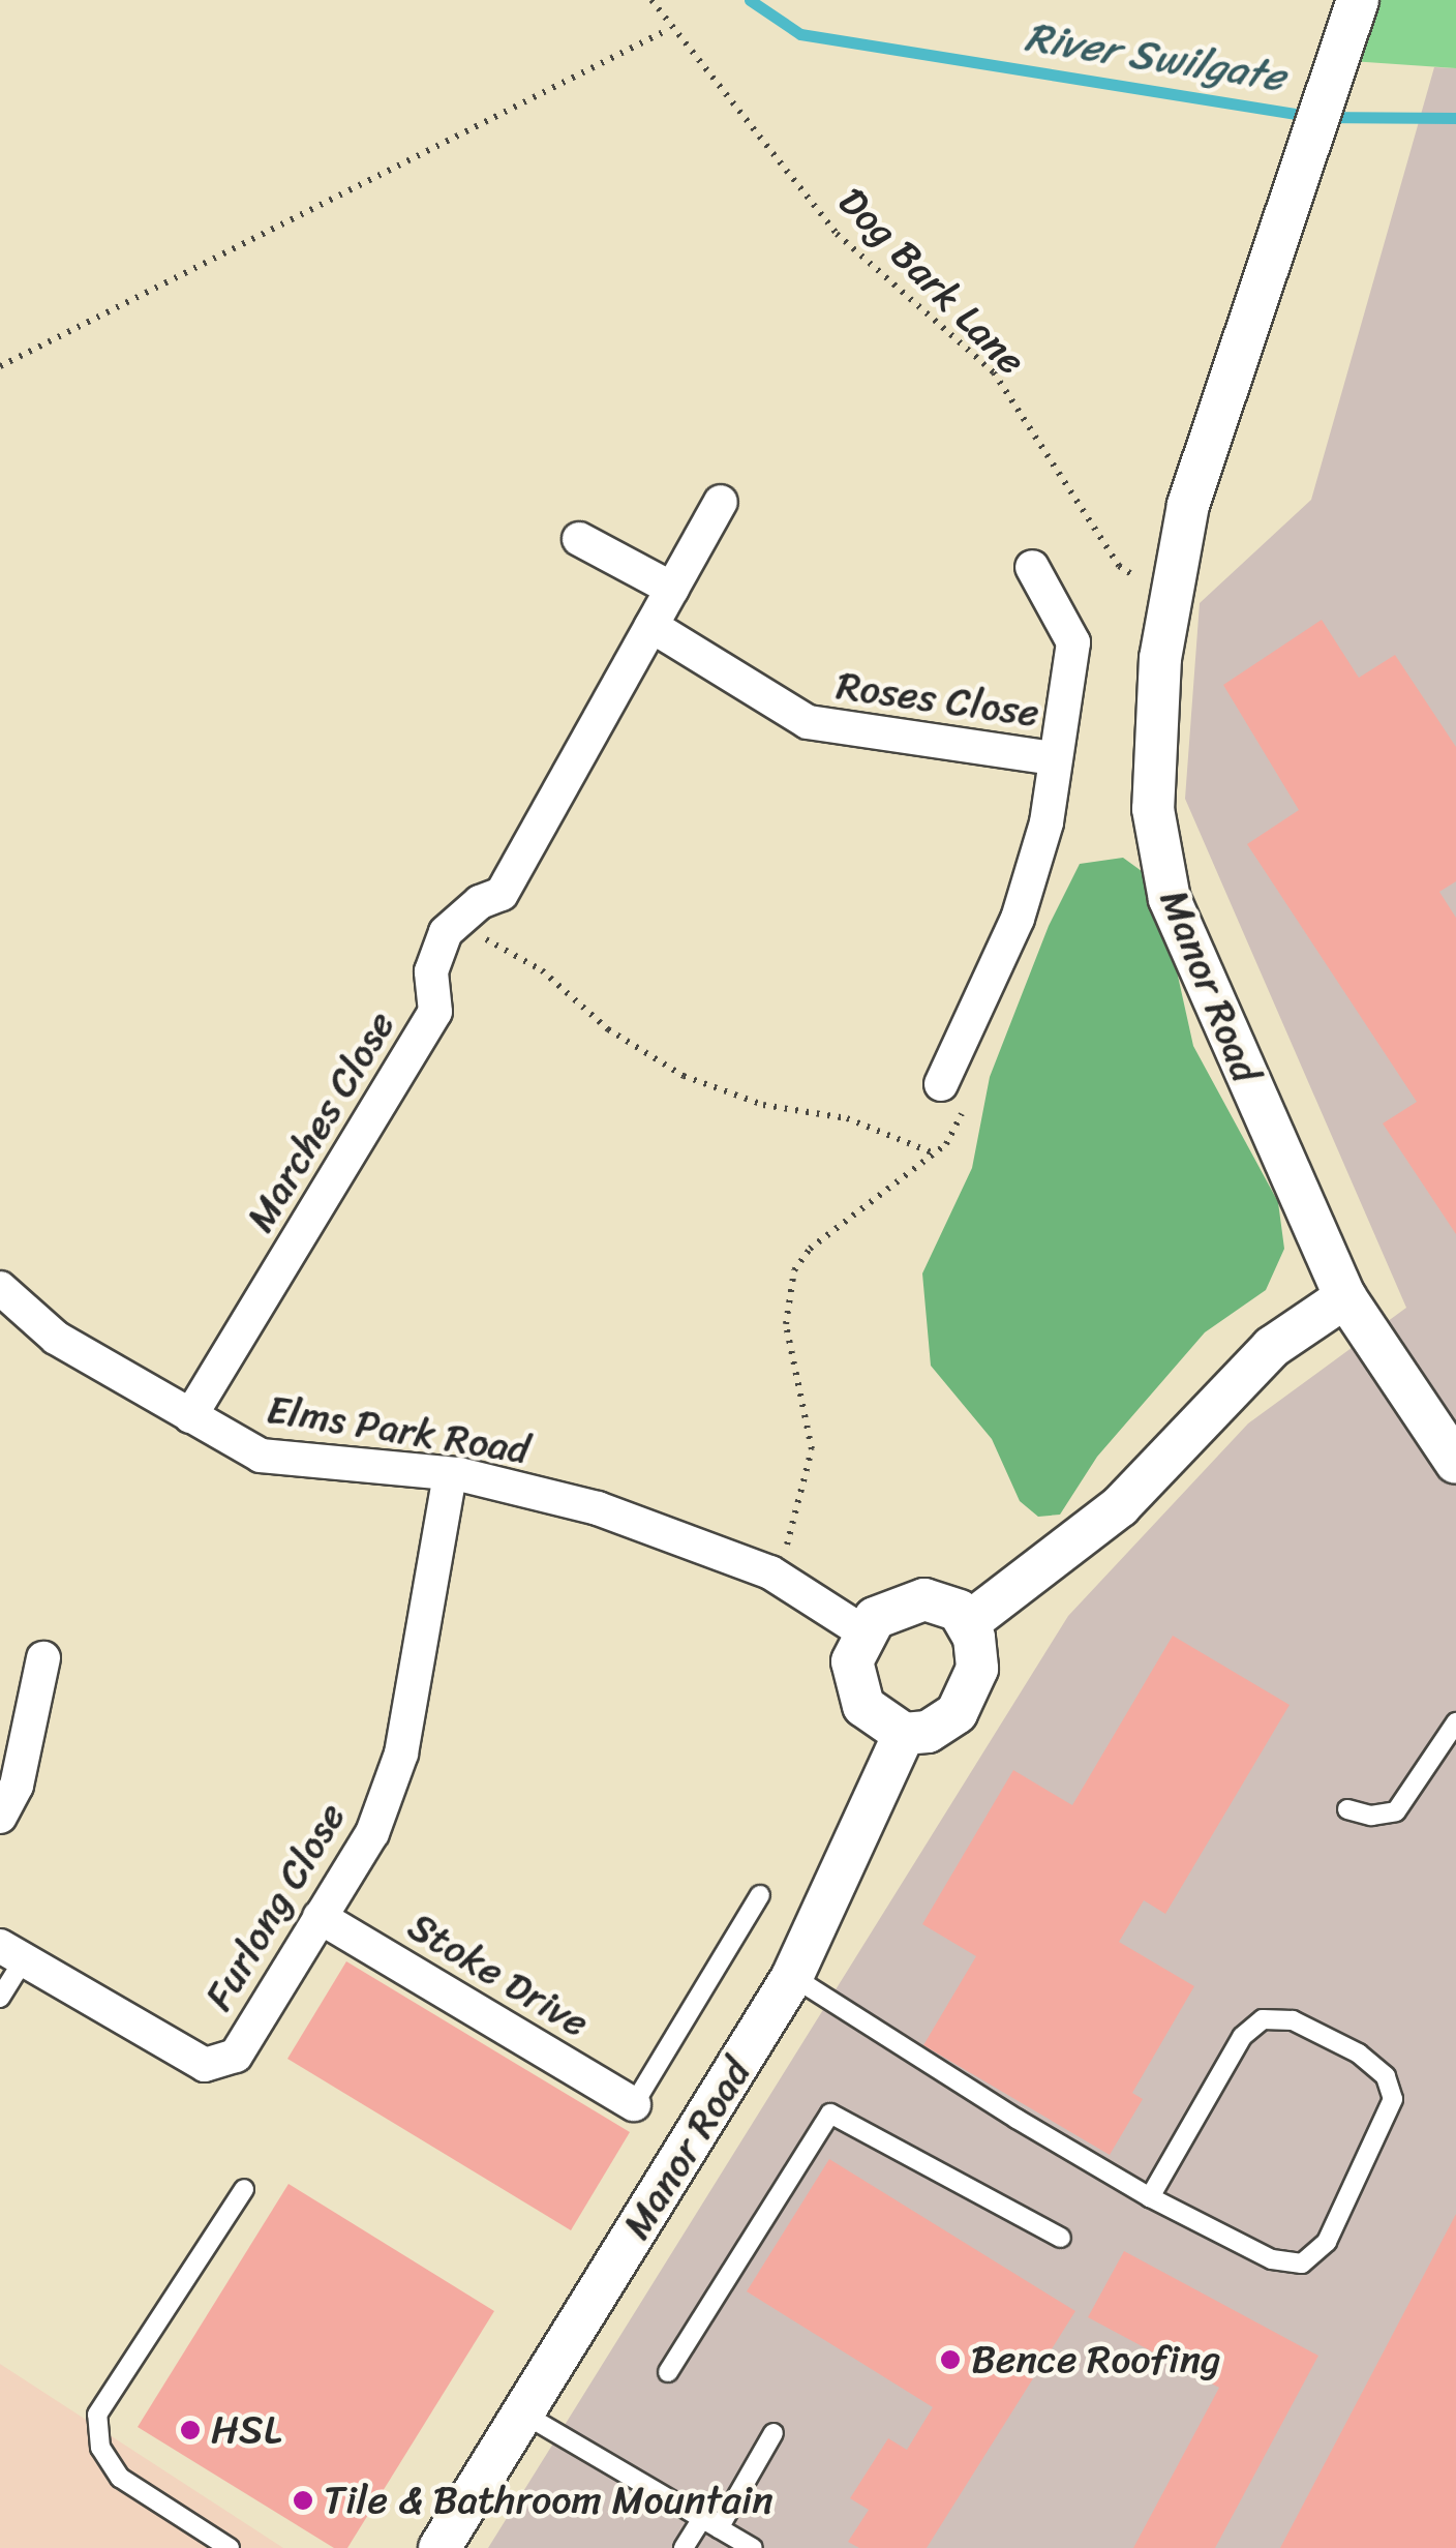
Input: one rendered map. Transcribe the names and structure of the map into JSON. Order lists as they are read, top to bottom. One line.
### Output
{"streets":{"street":["Roses Close","Manor Road","Marches Close","Elms Park Road","Furlong Close","Stoke Drive"],"path":["Dog Bark Lane"]},"crossings":[["Dog Bark Lane","Manor Road"],["Manor Road","Elms Park Road"],["Marches Close","Elms Park Road"],["Elms Park Road","Furlong Close"],["Furlong Close","Stoke Drive"]],"water":["River Swilgate"],"places":["Bence Roofing","HSL","Tile & Bathroom Mountain"]}
